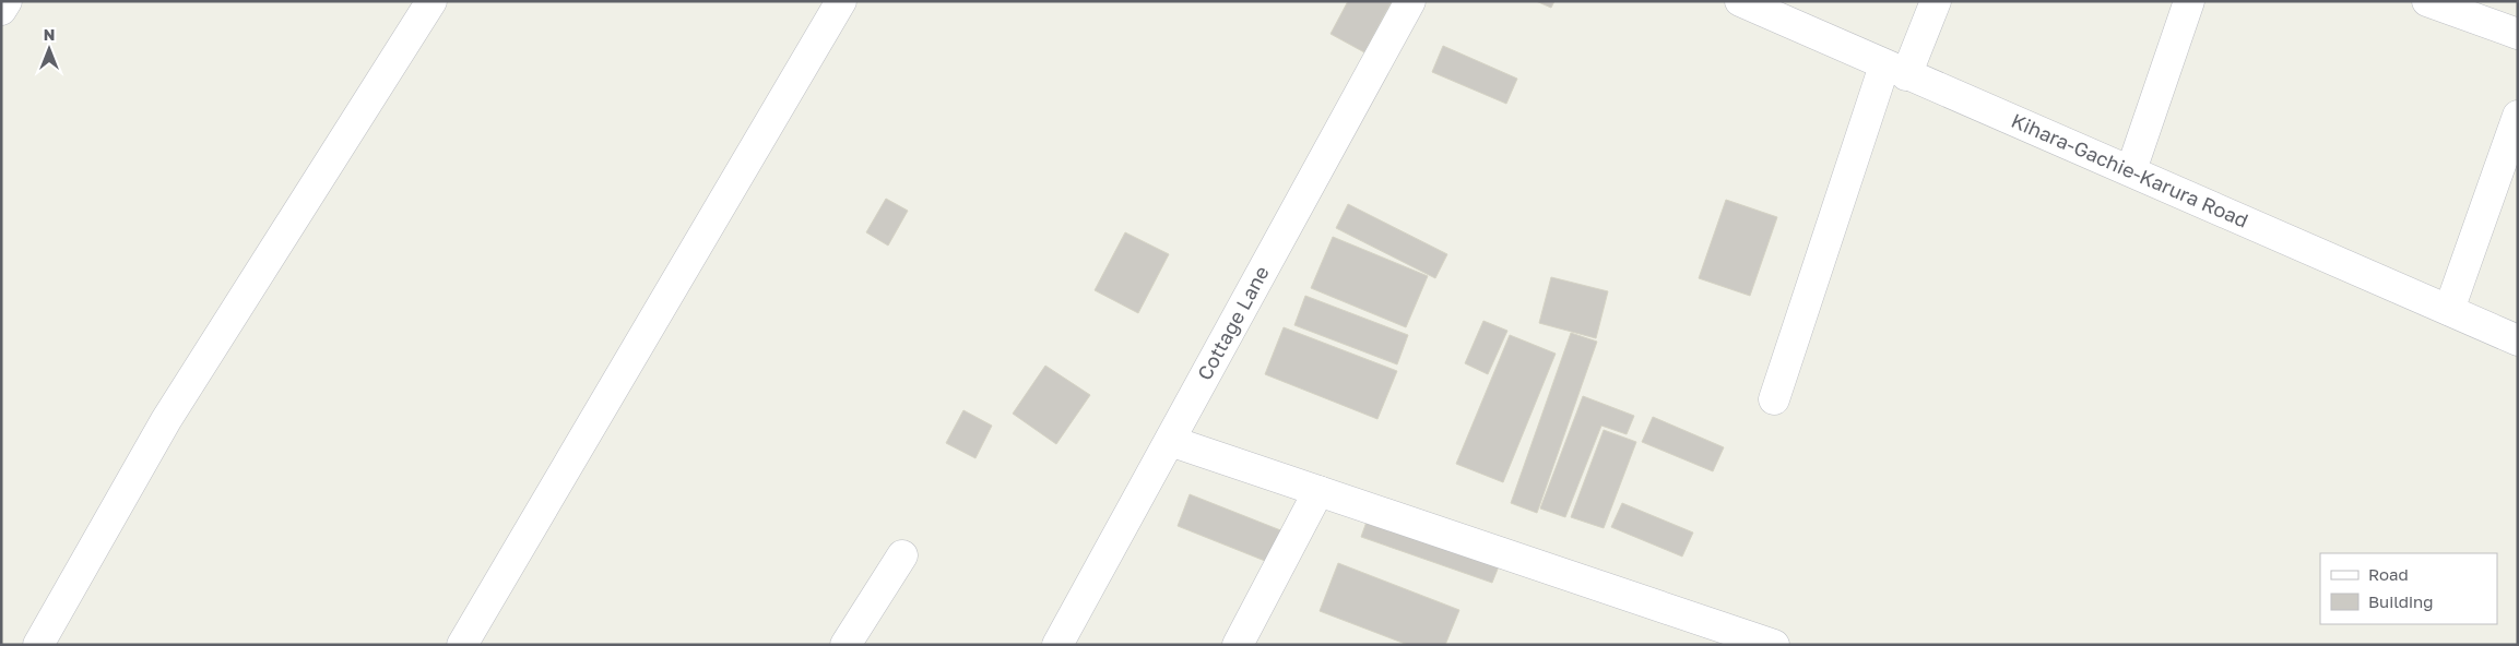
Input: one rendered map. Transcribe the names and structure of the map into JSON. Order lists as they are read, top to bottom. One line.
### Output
{"streets":{"street":["Kihara-Gachie-Karura Road","Cottage Lane"]},"legend":["Road","Building"],"north":"top"}
